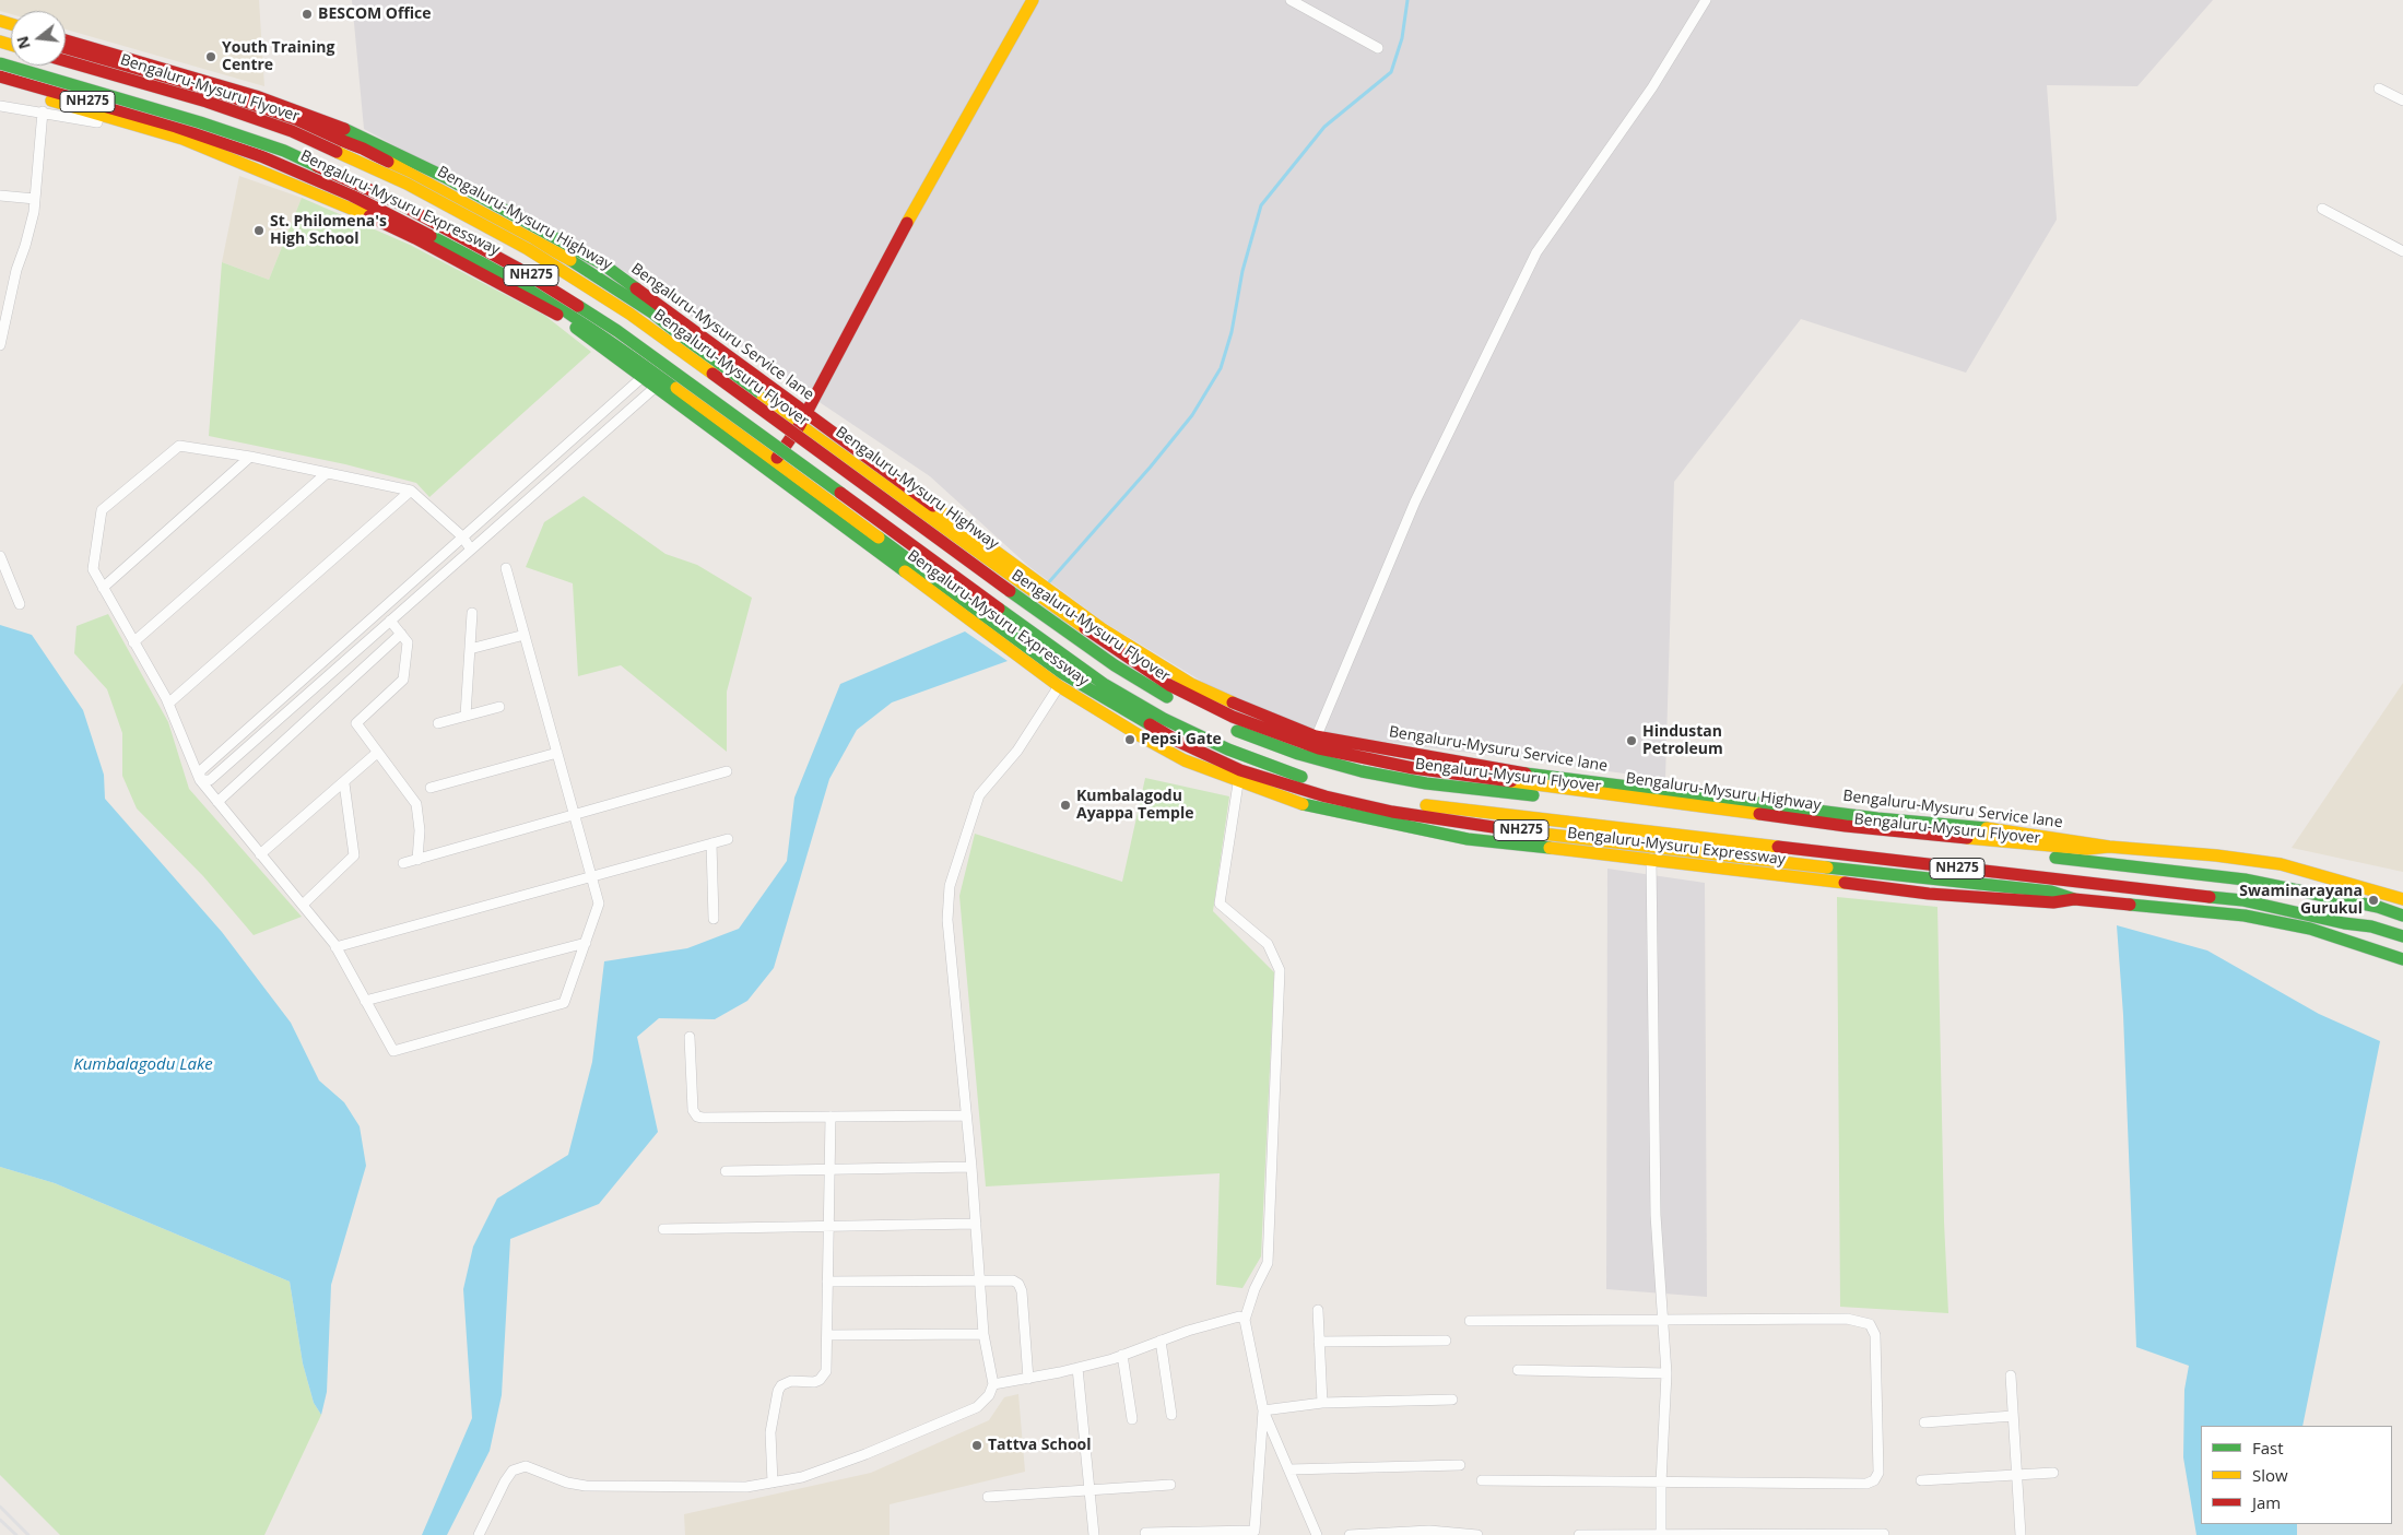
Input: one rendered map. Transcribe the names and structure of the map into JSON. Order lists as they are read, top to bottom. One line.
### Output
{"streets":{"main road":["Bengaluru-Mysuru Flyover","NH275","Bengaluru-Mysuru Expressway","Bengaluru-Mysuru Highway"]},"crossings":[["NH275","Bengaluru-Mysuru Highway"]],"water":["Kumbalagodu Lake"],"places":["BESCOM Office","Youth Training Centre","St. Philomena's High School","Pepsi Gate","Hindustan Petroleum","Kumbalagodu Ayappa Temple","Swaminarayana Gurukul","Tattva School"],"legend":["Fast","Slow","Jam"],"north":"left"}
